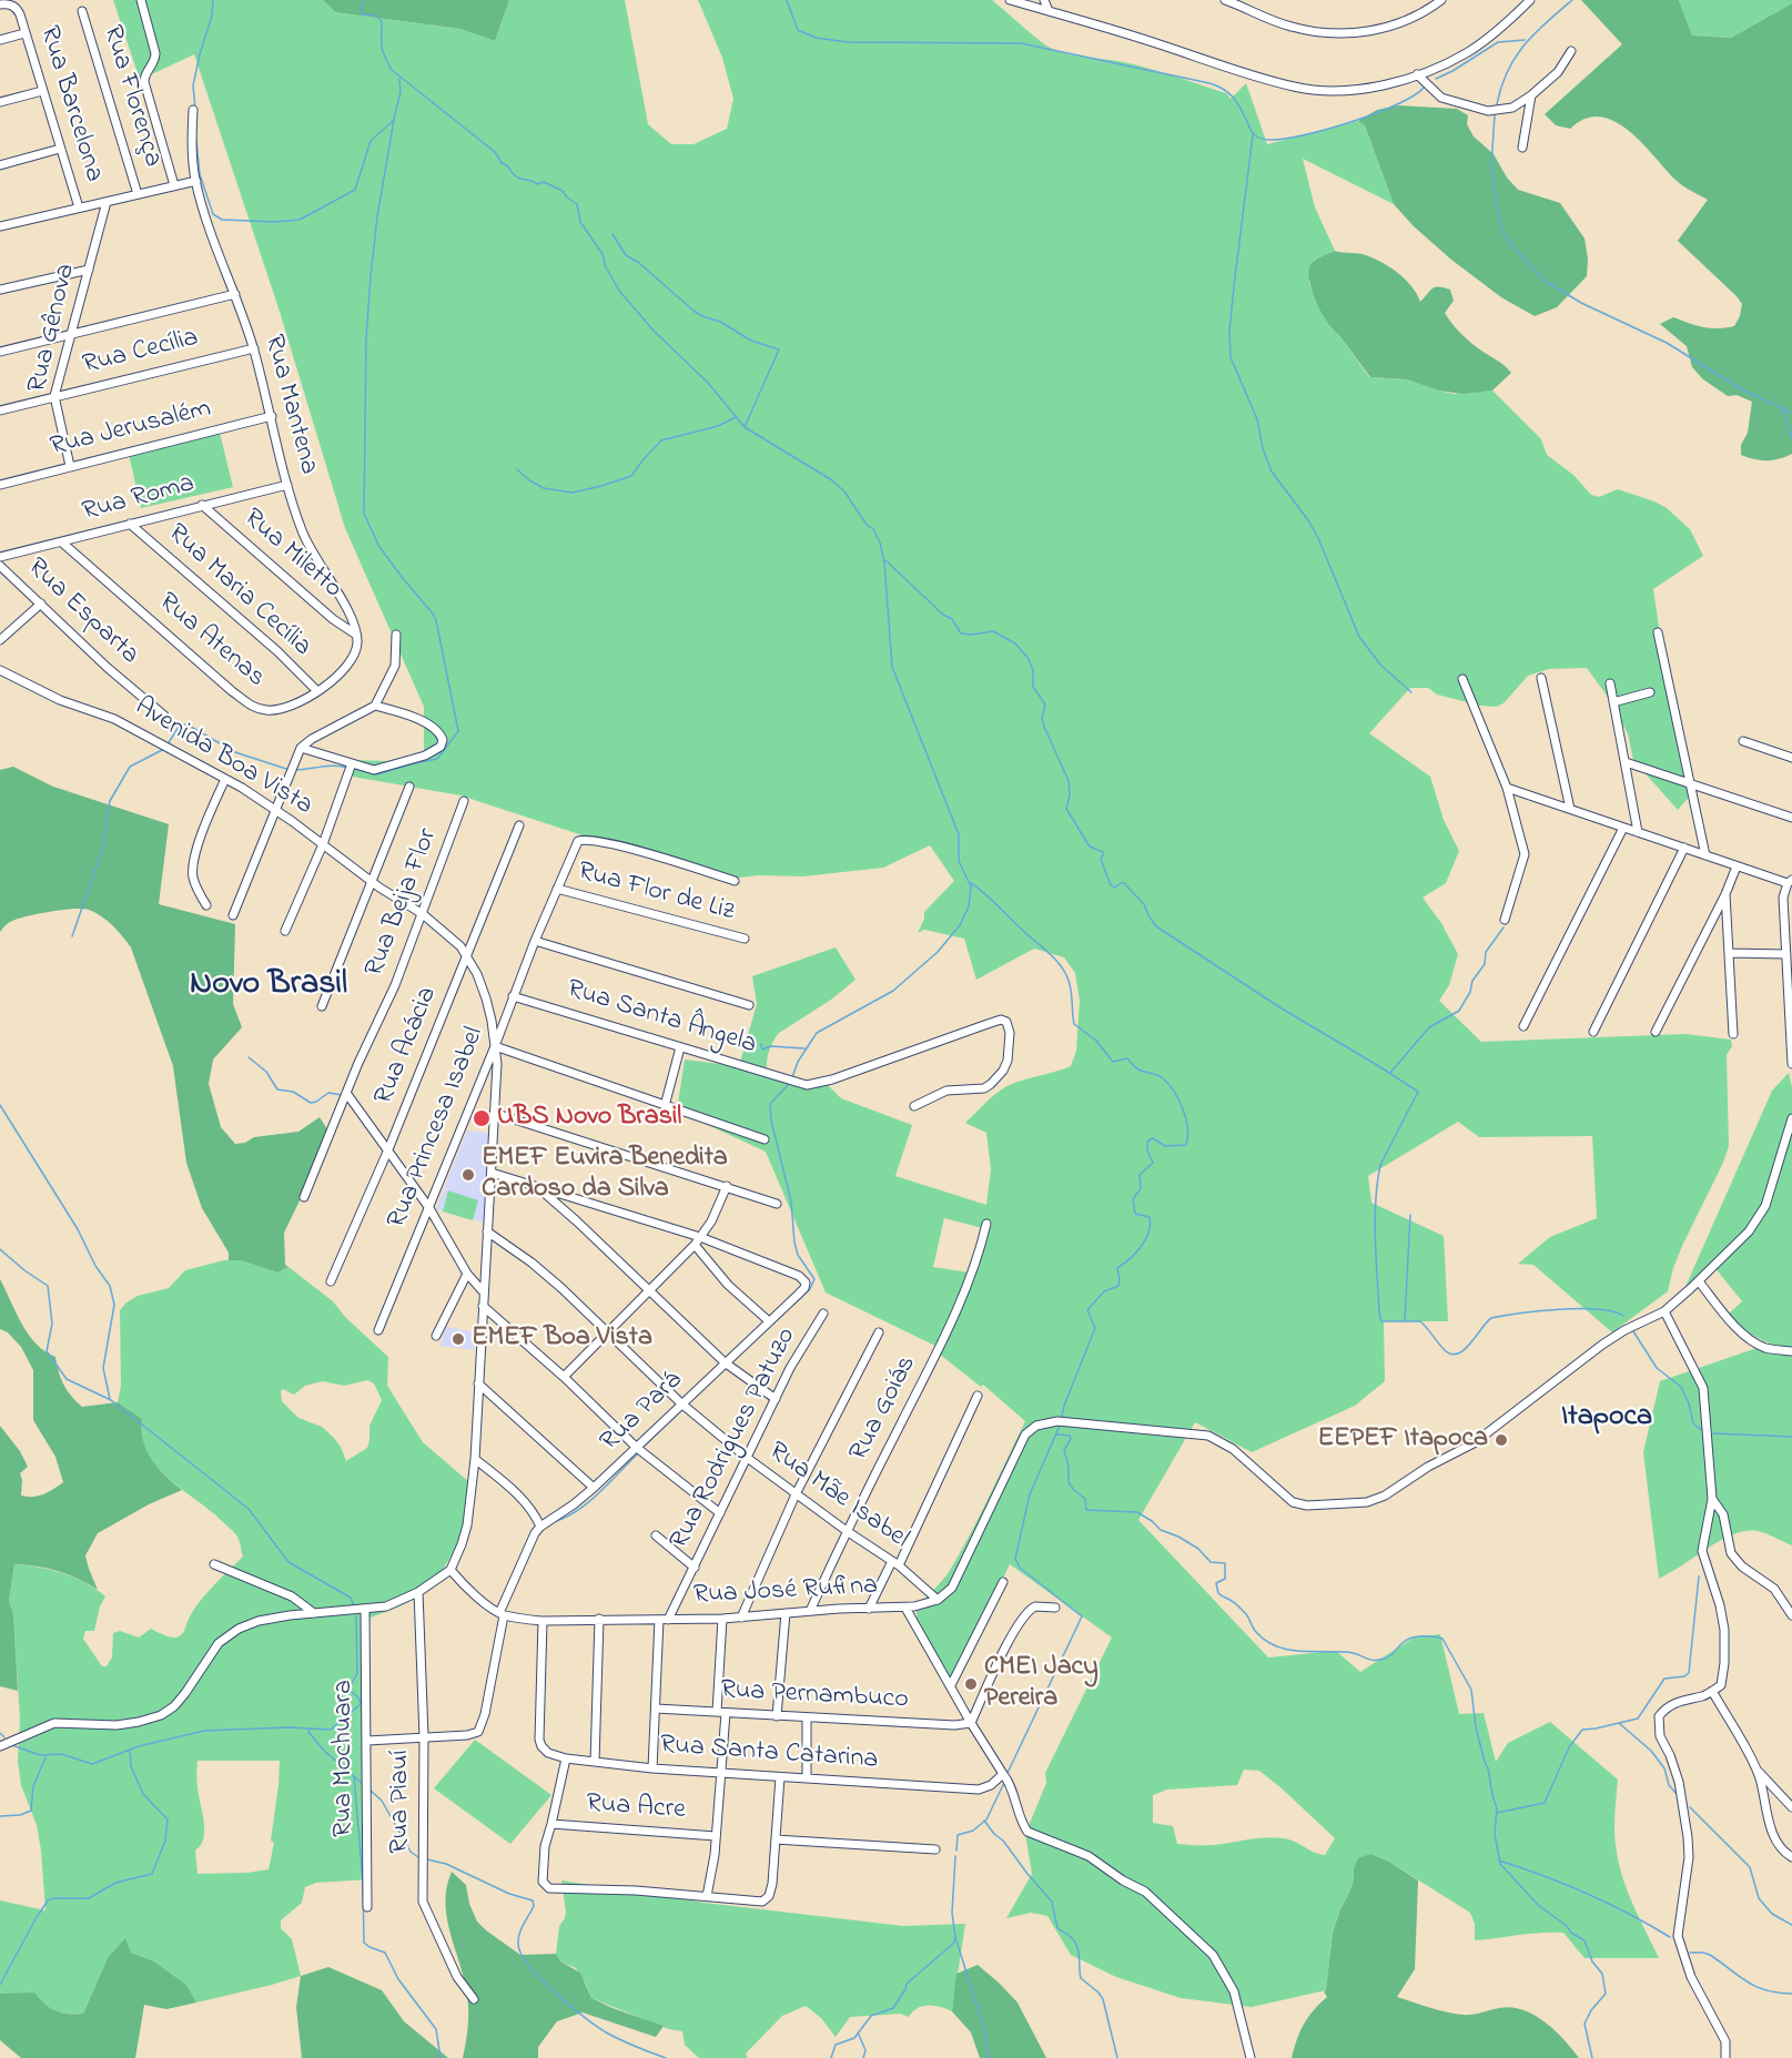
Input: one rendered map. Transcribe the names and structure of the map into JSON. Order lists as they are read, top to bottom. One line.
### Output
{"streets":{"street":["Rua Florença","Rua Barcelona","Rua Gênova","Rua Cecília","Rua Mantena","Rua Jerusalém","Rua Roma","Rua Miletto","Rua Maria Cecília","Rua Esparta","Rua Atenas","Avenida Boa Vista","Rua Flor de Liz","Rua Beija Flor","Rua Santa Ângela","Rua Acácia","Rua Princesa Isabel","Rua Goiás","Rua Pará","Rua Rodrigues Patuzo","Rua Mãe Isabel","Rua José Rufina","Rua Pernambuco","Rua Santa Catarina","Rua Mochuara","Rua Piauí","Rua Acre"]},"crossings":[["Rua Gênova","Rua Cecília"],["Rua Gênova","Rua Jerusalém"],["Rua Cecília","Rua Mantena"],["Rua Mantena","Rua Jerusalém"],["Rua Mantena","Rua Roma"],["Rua Mantena","Rua Miletto"],["Rua Mantena","Rua Atenas"],["Rua Roma","Rua Miletto"],["Rua Roma","Rua Maria Cecília"],["Rua Roma","Rua Atenas"],["Rua Miletto","Rua Atenas"],["Rua Maria Cecília","Rua Atenas"],["Avenida Boa Vista","Rua Beija Flor"],["Avenida Boa Vista","Rua Acácia"],["Avenida Boa Vista","Rua Princesa Isabel"],["Rua Flor de Liz","Rua Princesa Isabel"],["Rua Santa Ângela","Rua Princesa Isabel"],["Rua Goiás","Rua Mãe Isabel"],["Rua Goiás","Rua José Rufina"],["Rua Pará","Rua Mãe Isabel"],["Rua Rodrigues Patuzo","Rua Mãe Isabel"],["Rua Rodrigues Patuzo","Rua José Rufina"],["Rua Mãe Isabel","Rua José Rufina"],["Rua José Rufina","Rua Santa Catarina"]],"districts":["Novo Brasil","Itapoca"],"places":["UBS Novo Brasil","EMEF Euvira Benedita Cardoso da Silva","EMEF Boa Vista","EEPEF Itapoca","CMEI Jacy Pereira"]}
